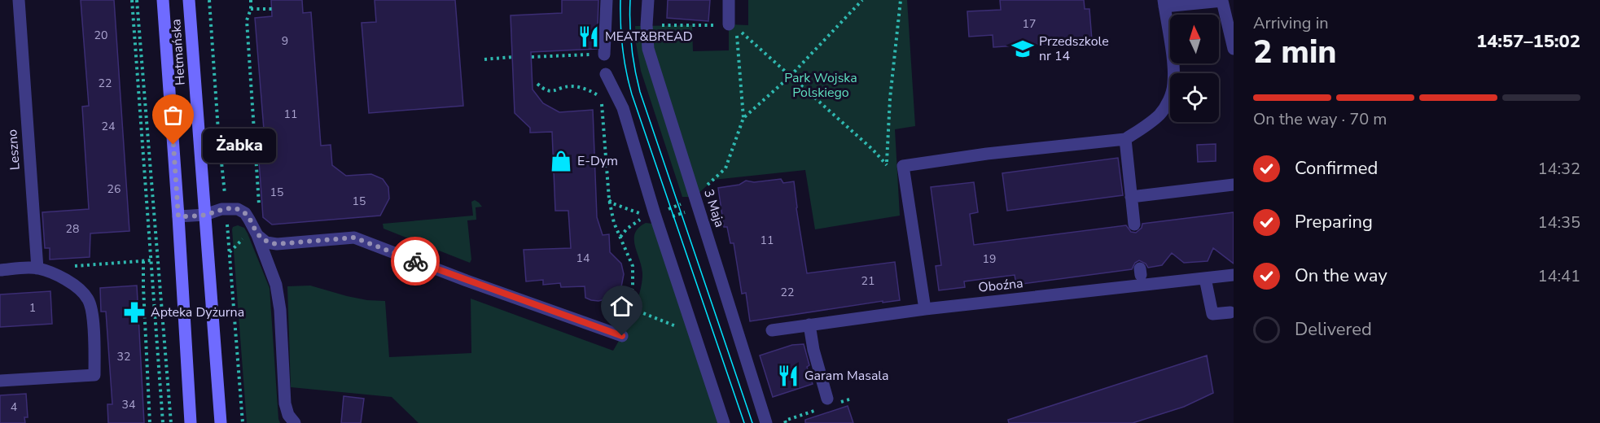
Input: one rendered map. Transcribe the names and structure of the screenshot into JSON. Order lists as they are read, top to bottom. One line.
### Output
{"streets":{"main road":["Hetmańska"],"street":["Leszno","3 Maja","Oboźna"]},"parks":["Park Wojska Polskiego"],"places":{"restaurant":["MEAT&BREAD","Garam Masala"],"school or university":["Przedszkole nr 14"],"other":["Żabka"],"shop":["E-Dym"],"pharmacy":["Apteka Dyżurna"]},"house_numbers":["17","20","9","22","11","24","26","15","15","28","11","14","19","21","22","1","32","34","4"],"north":"top","page":{"heading":["2 min","Arriving in","14:57–15:02"],"bar":"On the way · 70 m","bubble":"Żabka","list":[["Confirmed","14:32"],["Preparing","14:35"],["On the way","14:41"],"Delivered"]}}
